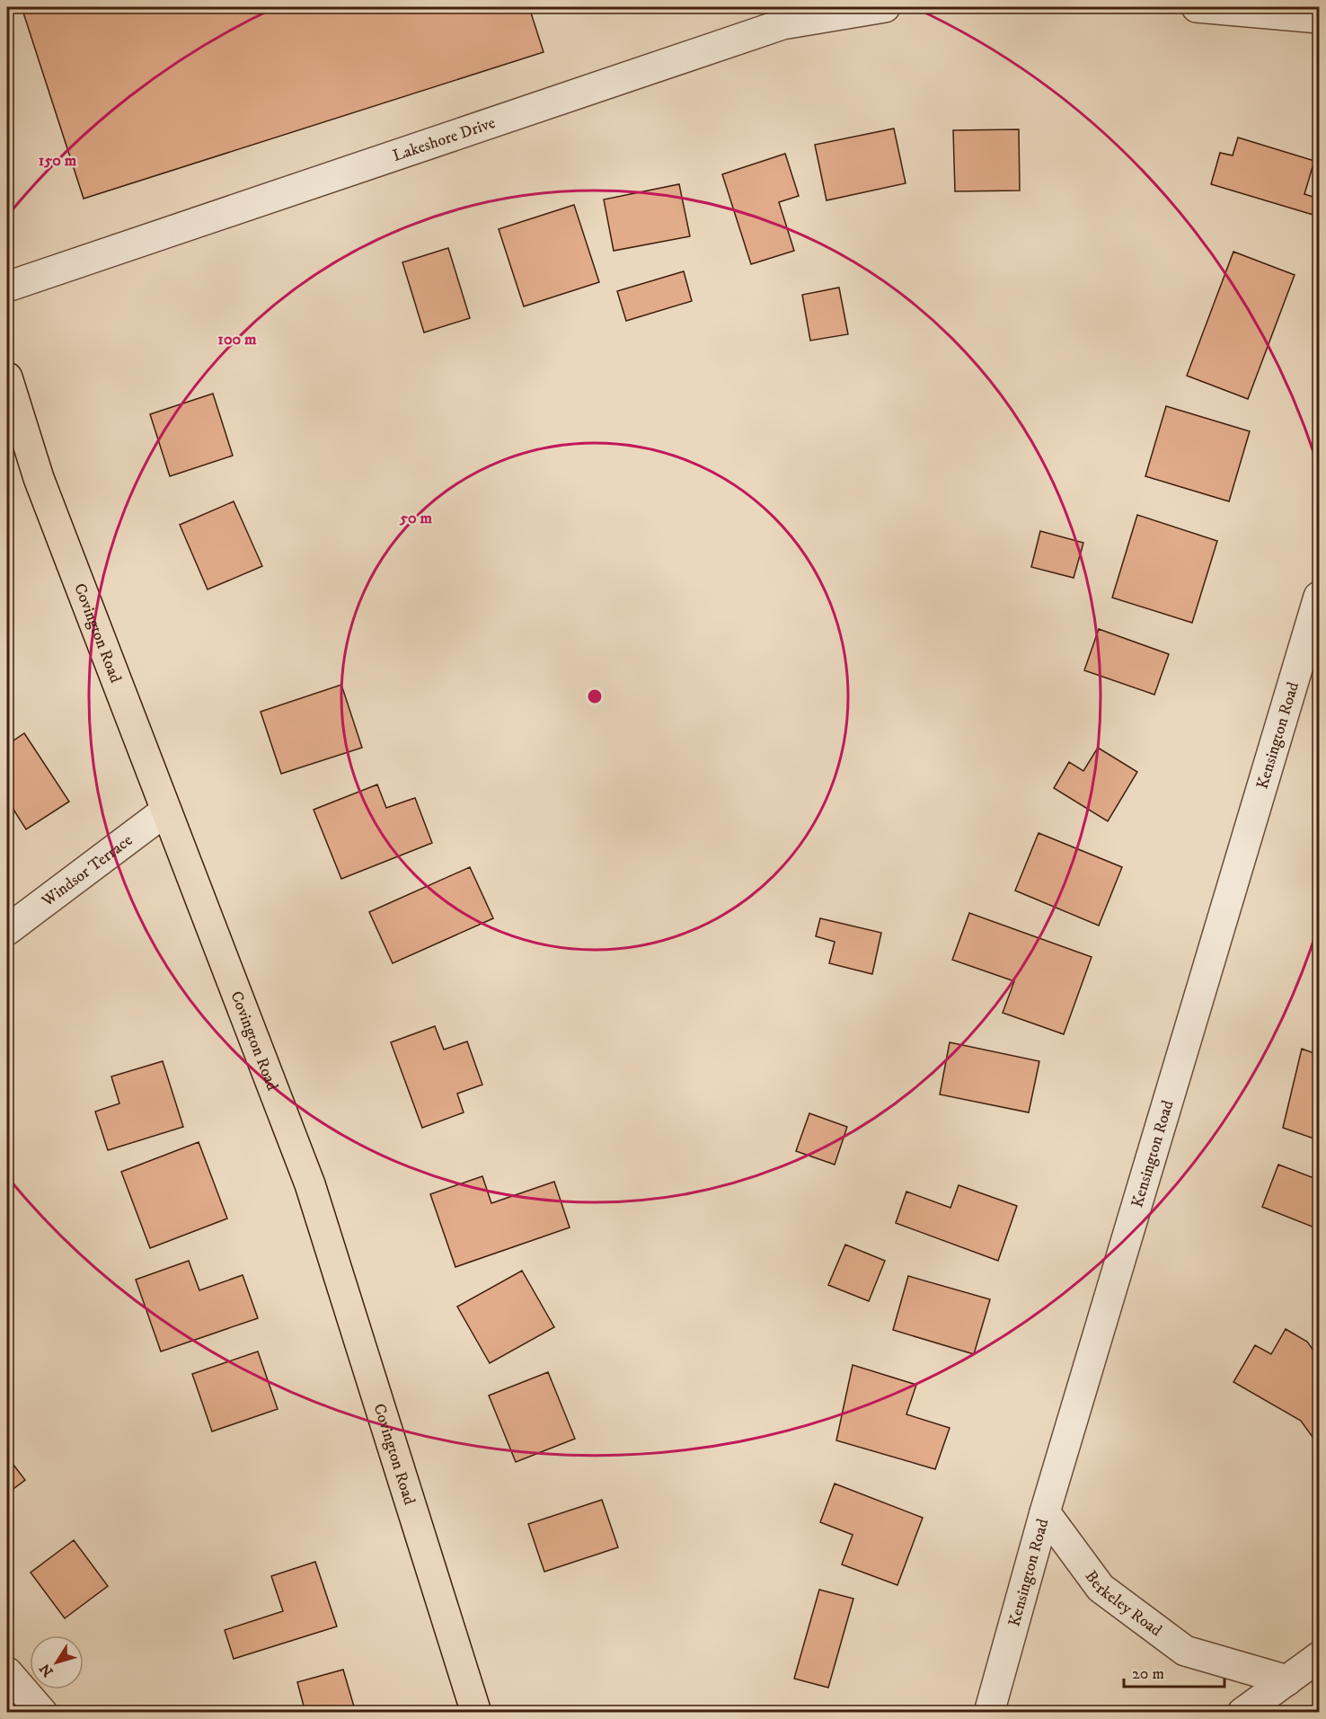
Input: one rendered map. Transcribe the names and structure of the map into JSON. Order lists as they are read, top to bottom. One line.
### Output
{"streets":{"main road":["Covington Road"],"street":["Lakeshore Drive","Kensington Road","Windsor Terrace","Berkeley Road"]},"crossings":[["Covington Road","Windsor Terrace"],["Kensington Road","Berkeley Road"]],"scale_bar":"20 m","north":"bottom left","rings":["150 m","100 m","50 m"]}
